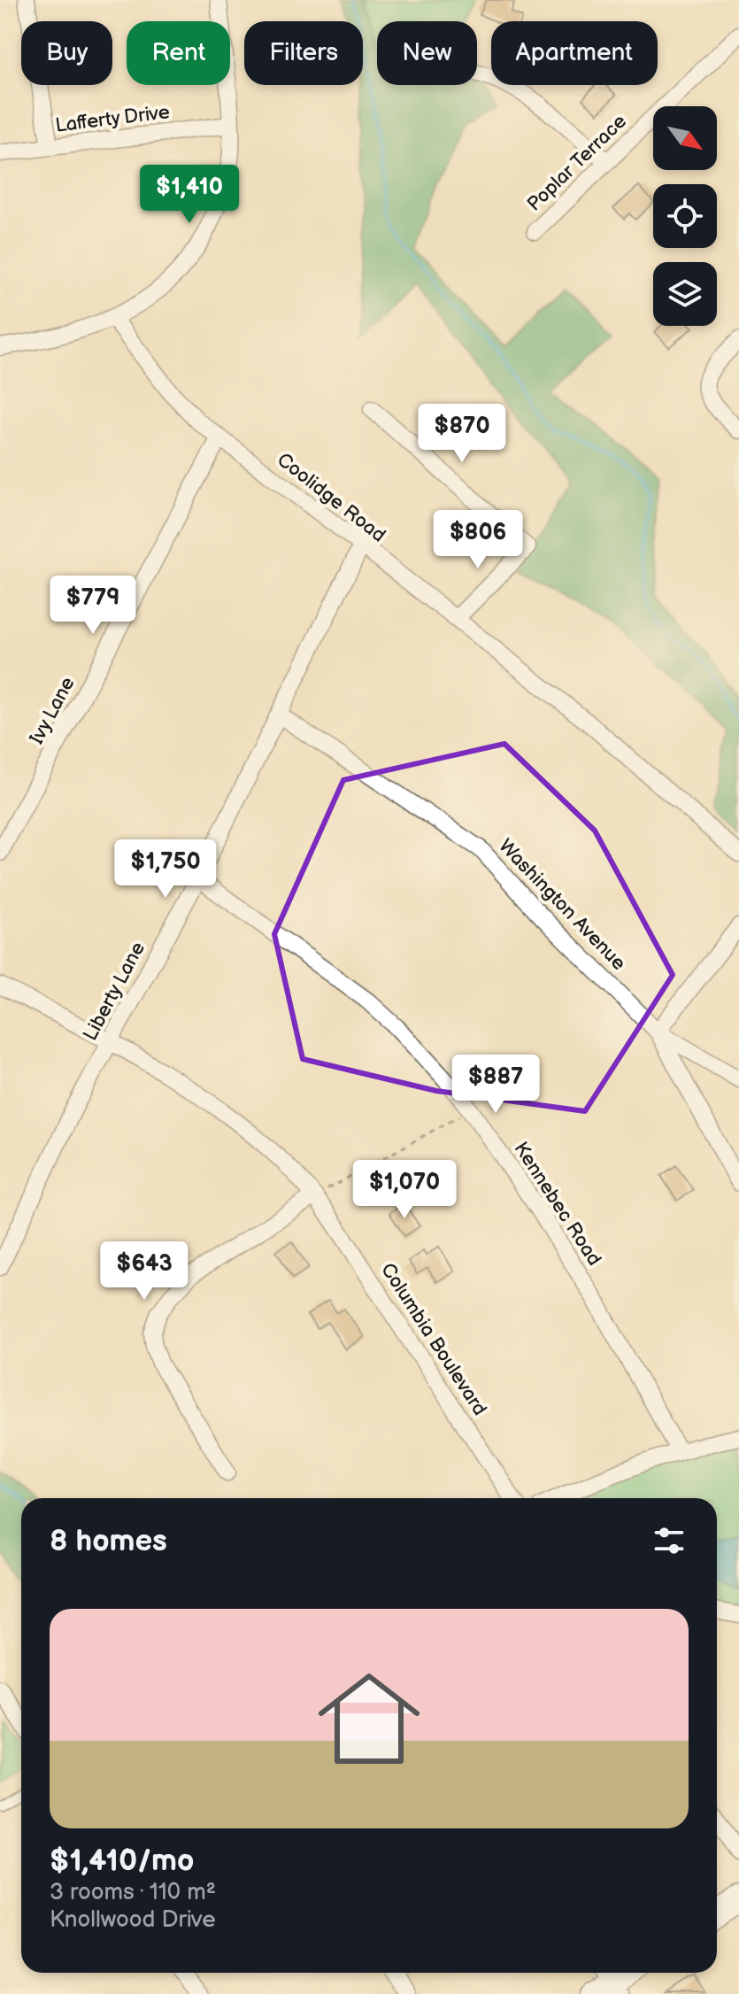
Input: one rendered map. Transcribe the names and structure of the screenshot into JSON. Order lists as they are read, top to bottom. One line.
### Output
{"streets":{"street":["Lafferty Drive","Poplar Terrace","Coolidge Road","Ivy Lane","Washington Avenue","Liberty Lane","Kennebec Road","Columbia Boulevard"]},"crossings":[["Coolidge Road","Ivy Lane"],["Coolidge Road","Liberty Lane"],["Washington Avenue","Liberty Lane"],["Liberty Lane","Kennebec Road"],["Liberty Lane","Columbia Boulevard"]],"north":"bottom right","page":{"chip":["Buy","Rent","Filters","New","Apartment"],"price":["$1,410","$870","$806","$779","$1,750","$887","$1,070","$643"],"heading":"8 homes","list":[{"name":"$1,410/mo","note":"3 rooms · 110 m² · Knollwood Drive"}]}}
